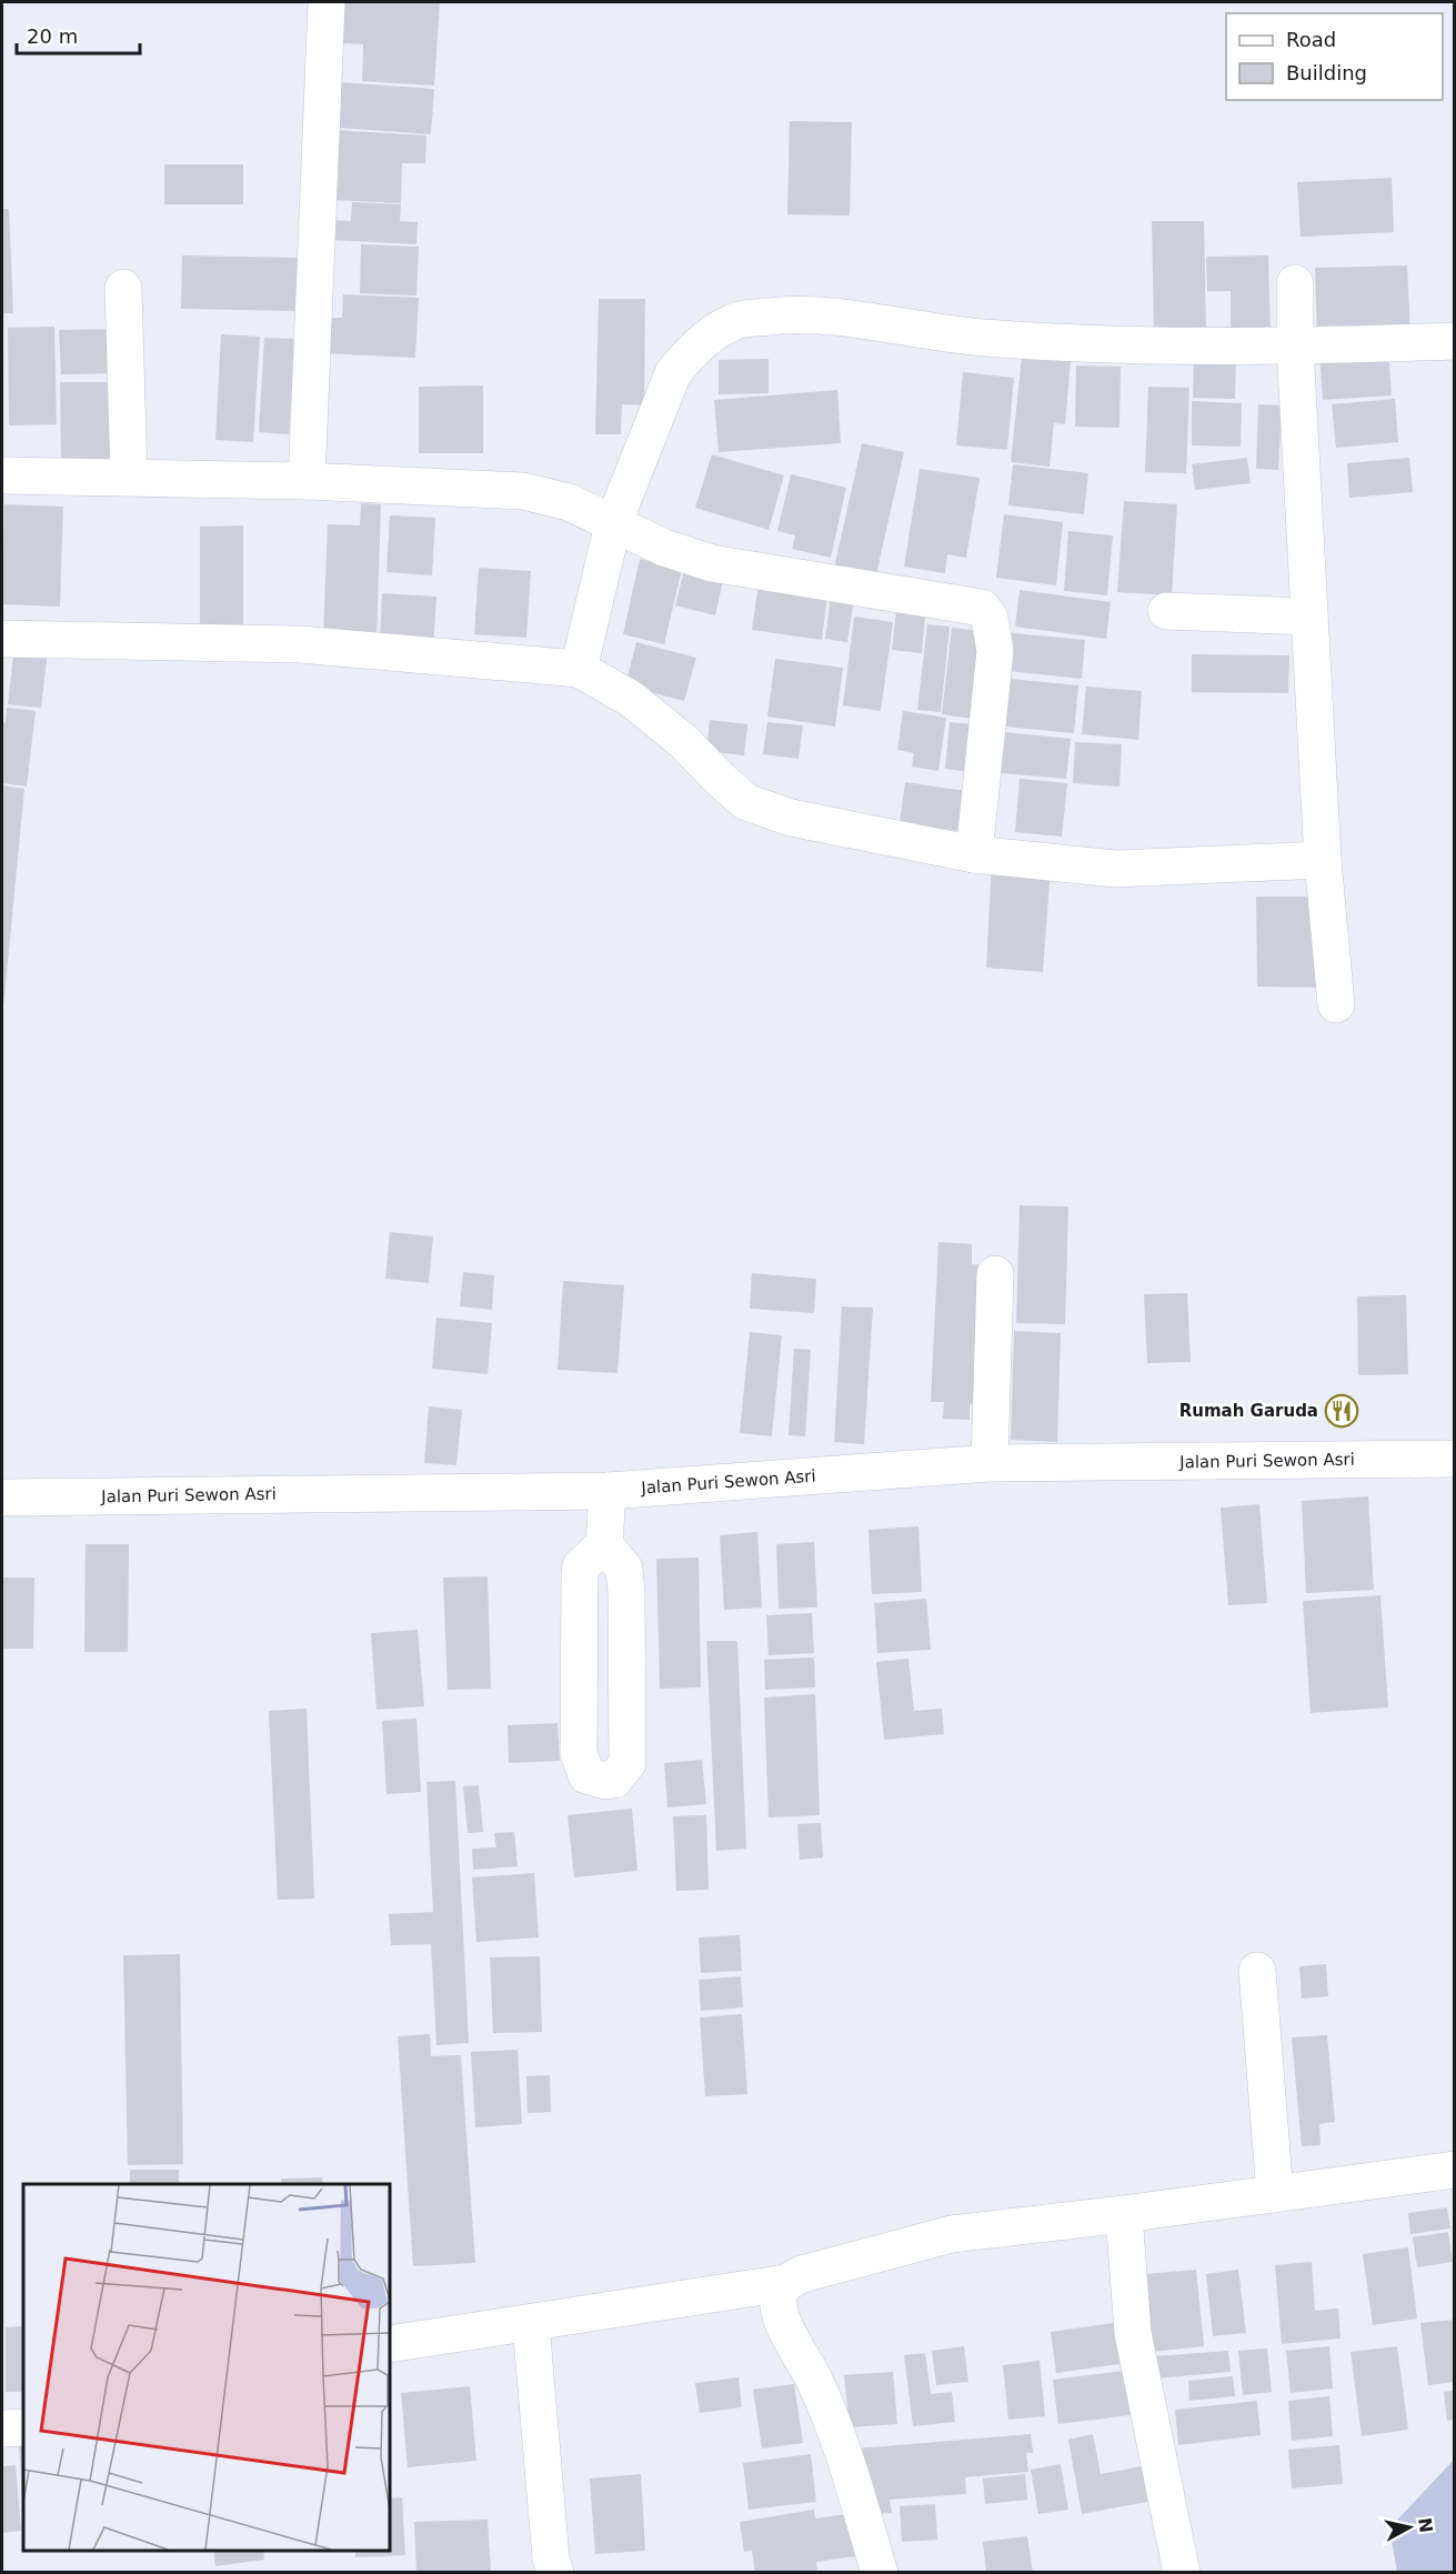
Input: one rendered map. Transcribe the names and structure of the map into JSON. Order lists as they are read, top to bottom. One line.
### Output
{"streets":{"street":["Jalan Puri Sewon Asri"]},"places":{"restaurant":["Rumah Garuda"]},"legend":["Road","Building"],"scale_bar":"20 m","north":"right"}
